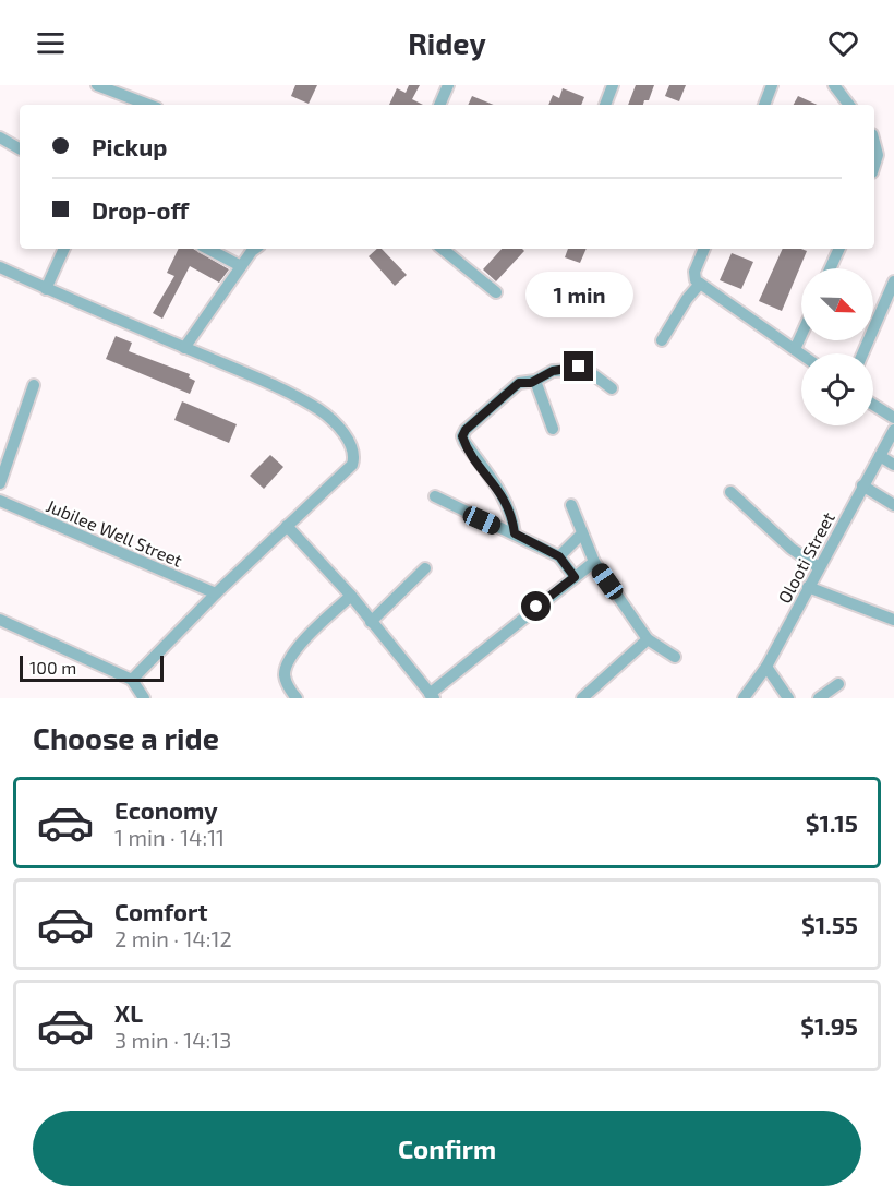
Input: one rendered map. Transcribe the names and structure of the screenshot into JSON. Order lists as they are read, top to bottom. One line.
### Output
{"streets":{"street":["Jubilee Well Street","Olooti Street"]},"scale_bar":"100 m","north":"bottom right","page":{"header":"Ridey","banner":["Pickup","Drop-off"],"bubble":"1 min","scale":"100 m","heading":"Choose a ride","list":[{"name":"Economy","note":"1 min · 14:11","value":"$1.15"},{"name":"Comfort","note":"2 min · 14:12","value":"$1.55"},{"name":"XL","note":"3 min · 14:13","value":"$1.95"}],"buttons":"Confirm"}}
